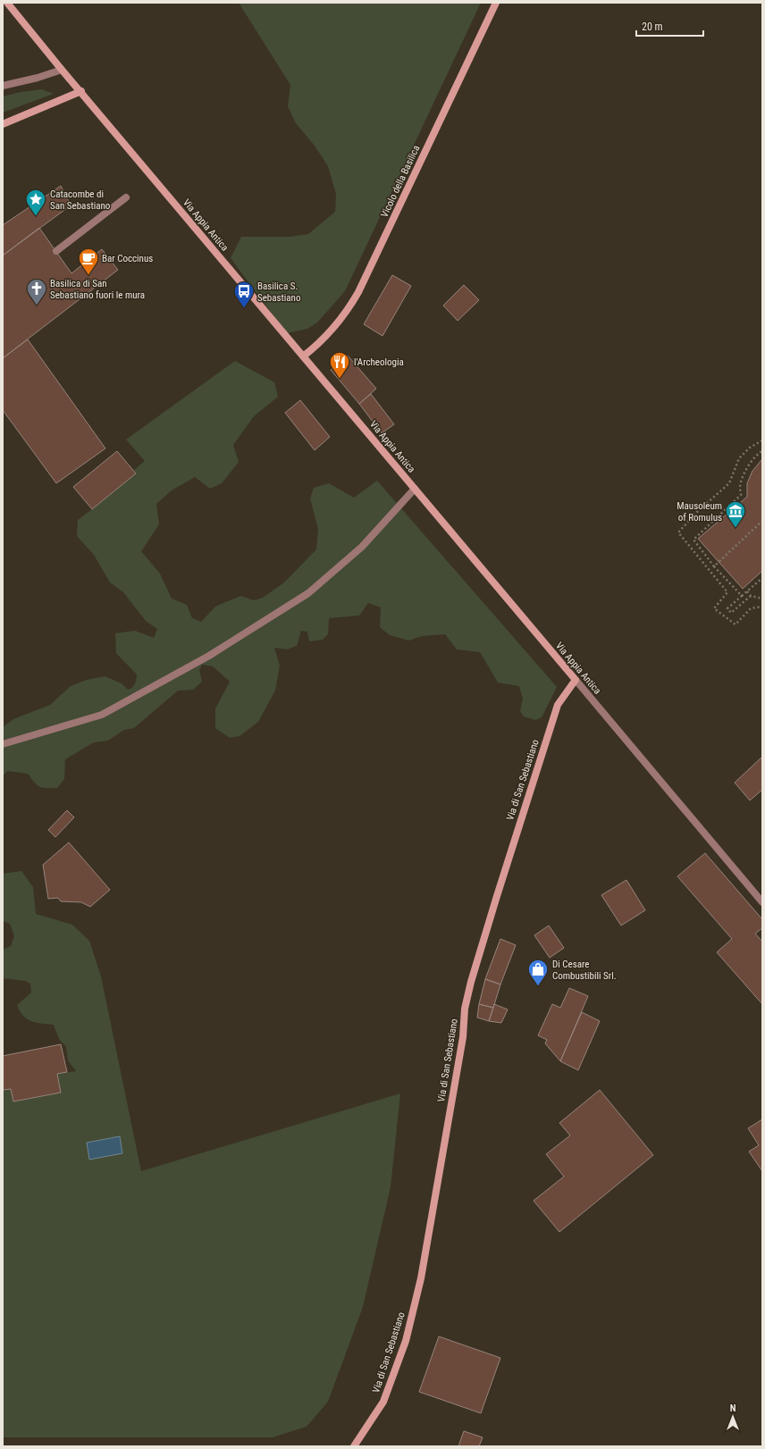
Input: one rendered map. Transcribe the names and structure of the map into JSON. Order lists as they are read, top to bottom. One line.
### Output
{"streets":{"main road":["Vicolo della Basilica","Via Appia Antica","Via di San Sebastiano"]},"crossings":[["Vicolo della Basilica","Via Appia Antica"],["Via Appia Antica","Via di San Sebastiano"]],"places":{"place":["Catacombe di San Sebastiano"],"cafe":["Bar Coccinus"],"church":["Basilica di San Sebastiano fuori le mura"],"bus stop":["Basilica S. Sebastiano"],"restaurant":["l'Archeologia"],"museum":["Mausoleum of Romulus"],"shop":["Di Cesare Combustibili Srl."]},"scale_bar":"20 m","north":"top"}
